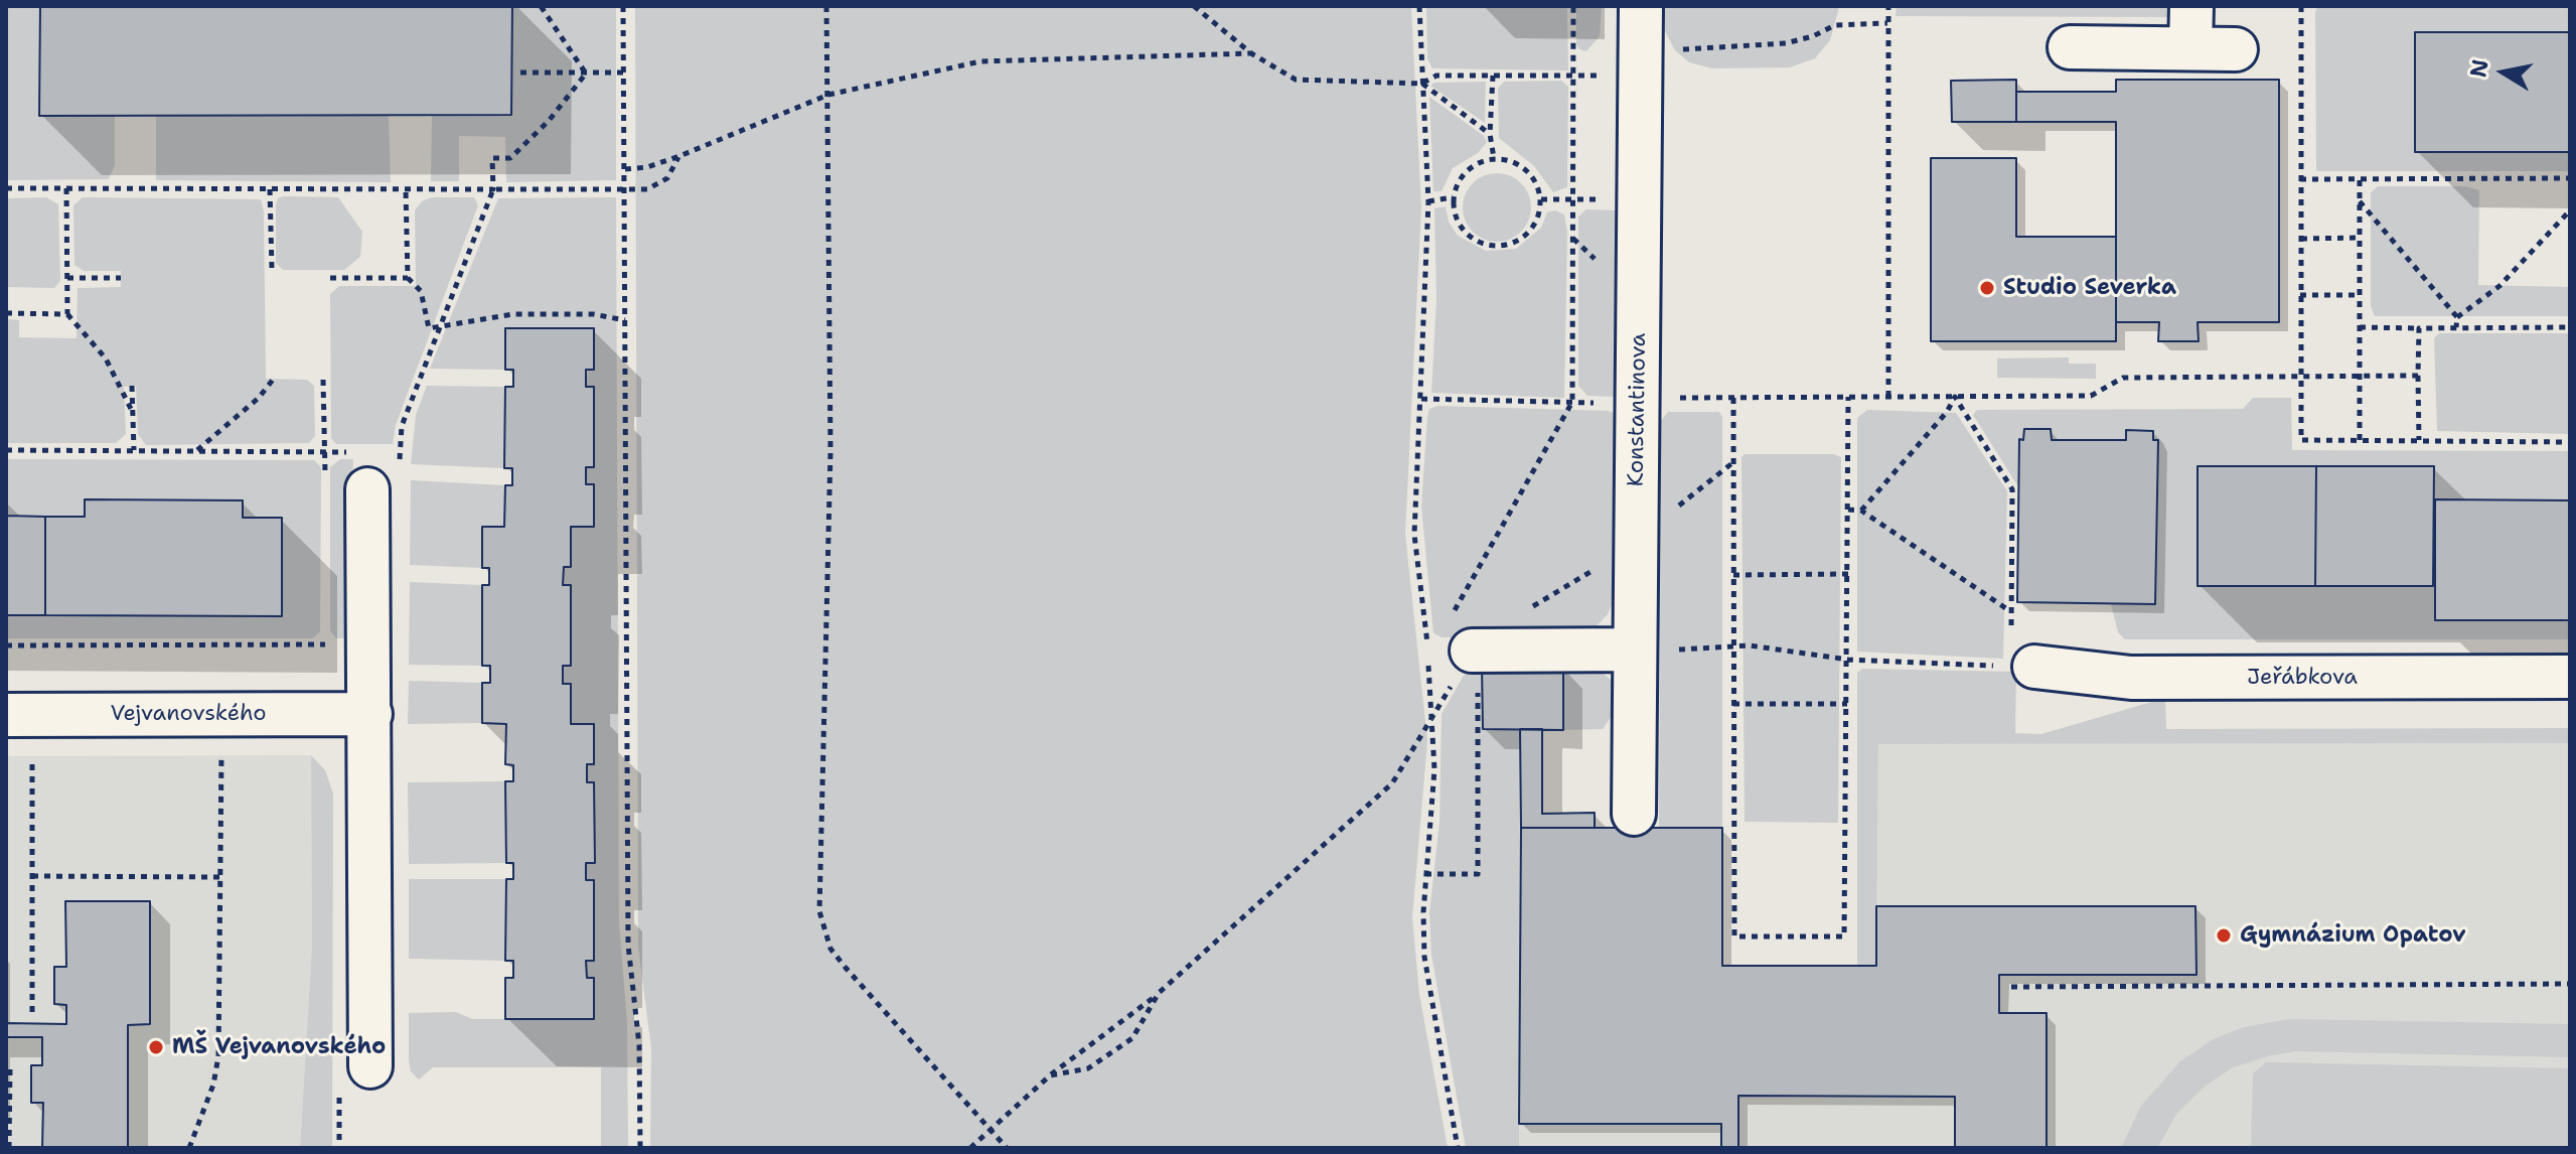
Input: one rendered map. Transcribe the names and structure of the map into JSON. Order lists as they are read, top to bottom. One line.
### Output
{"streets":{"street":["Konstantinova","Jeřábkova","Vejvanovského"]},"places":["Studio Severka","Gymnázium Opatov","MŠ Vejvanovského"],"north":"left"}
